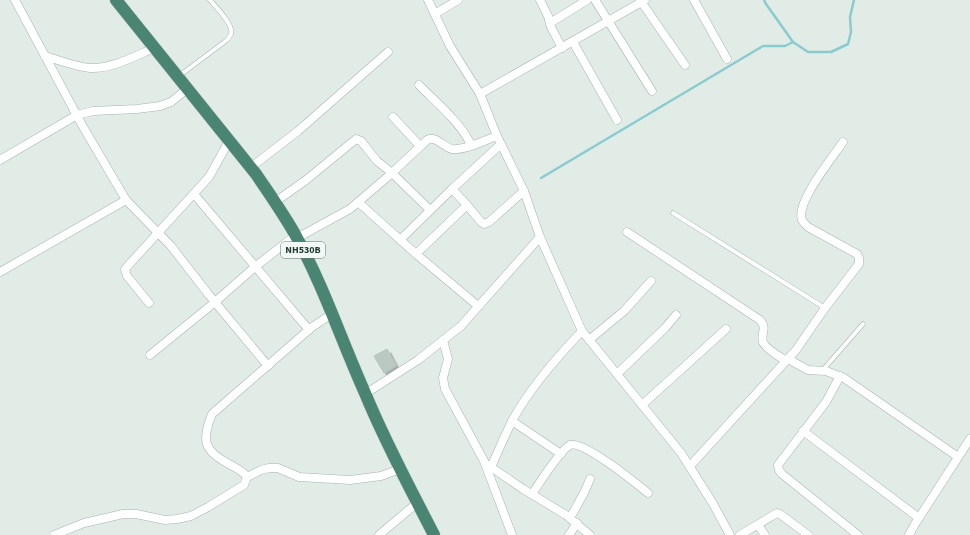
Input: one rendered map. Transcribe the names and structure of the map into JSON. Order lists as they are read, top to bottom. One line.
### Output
{"streets":{"highway":["NH530B"]}}
